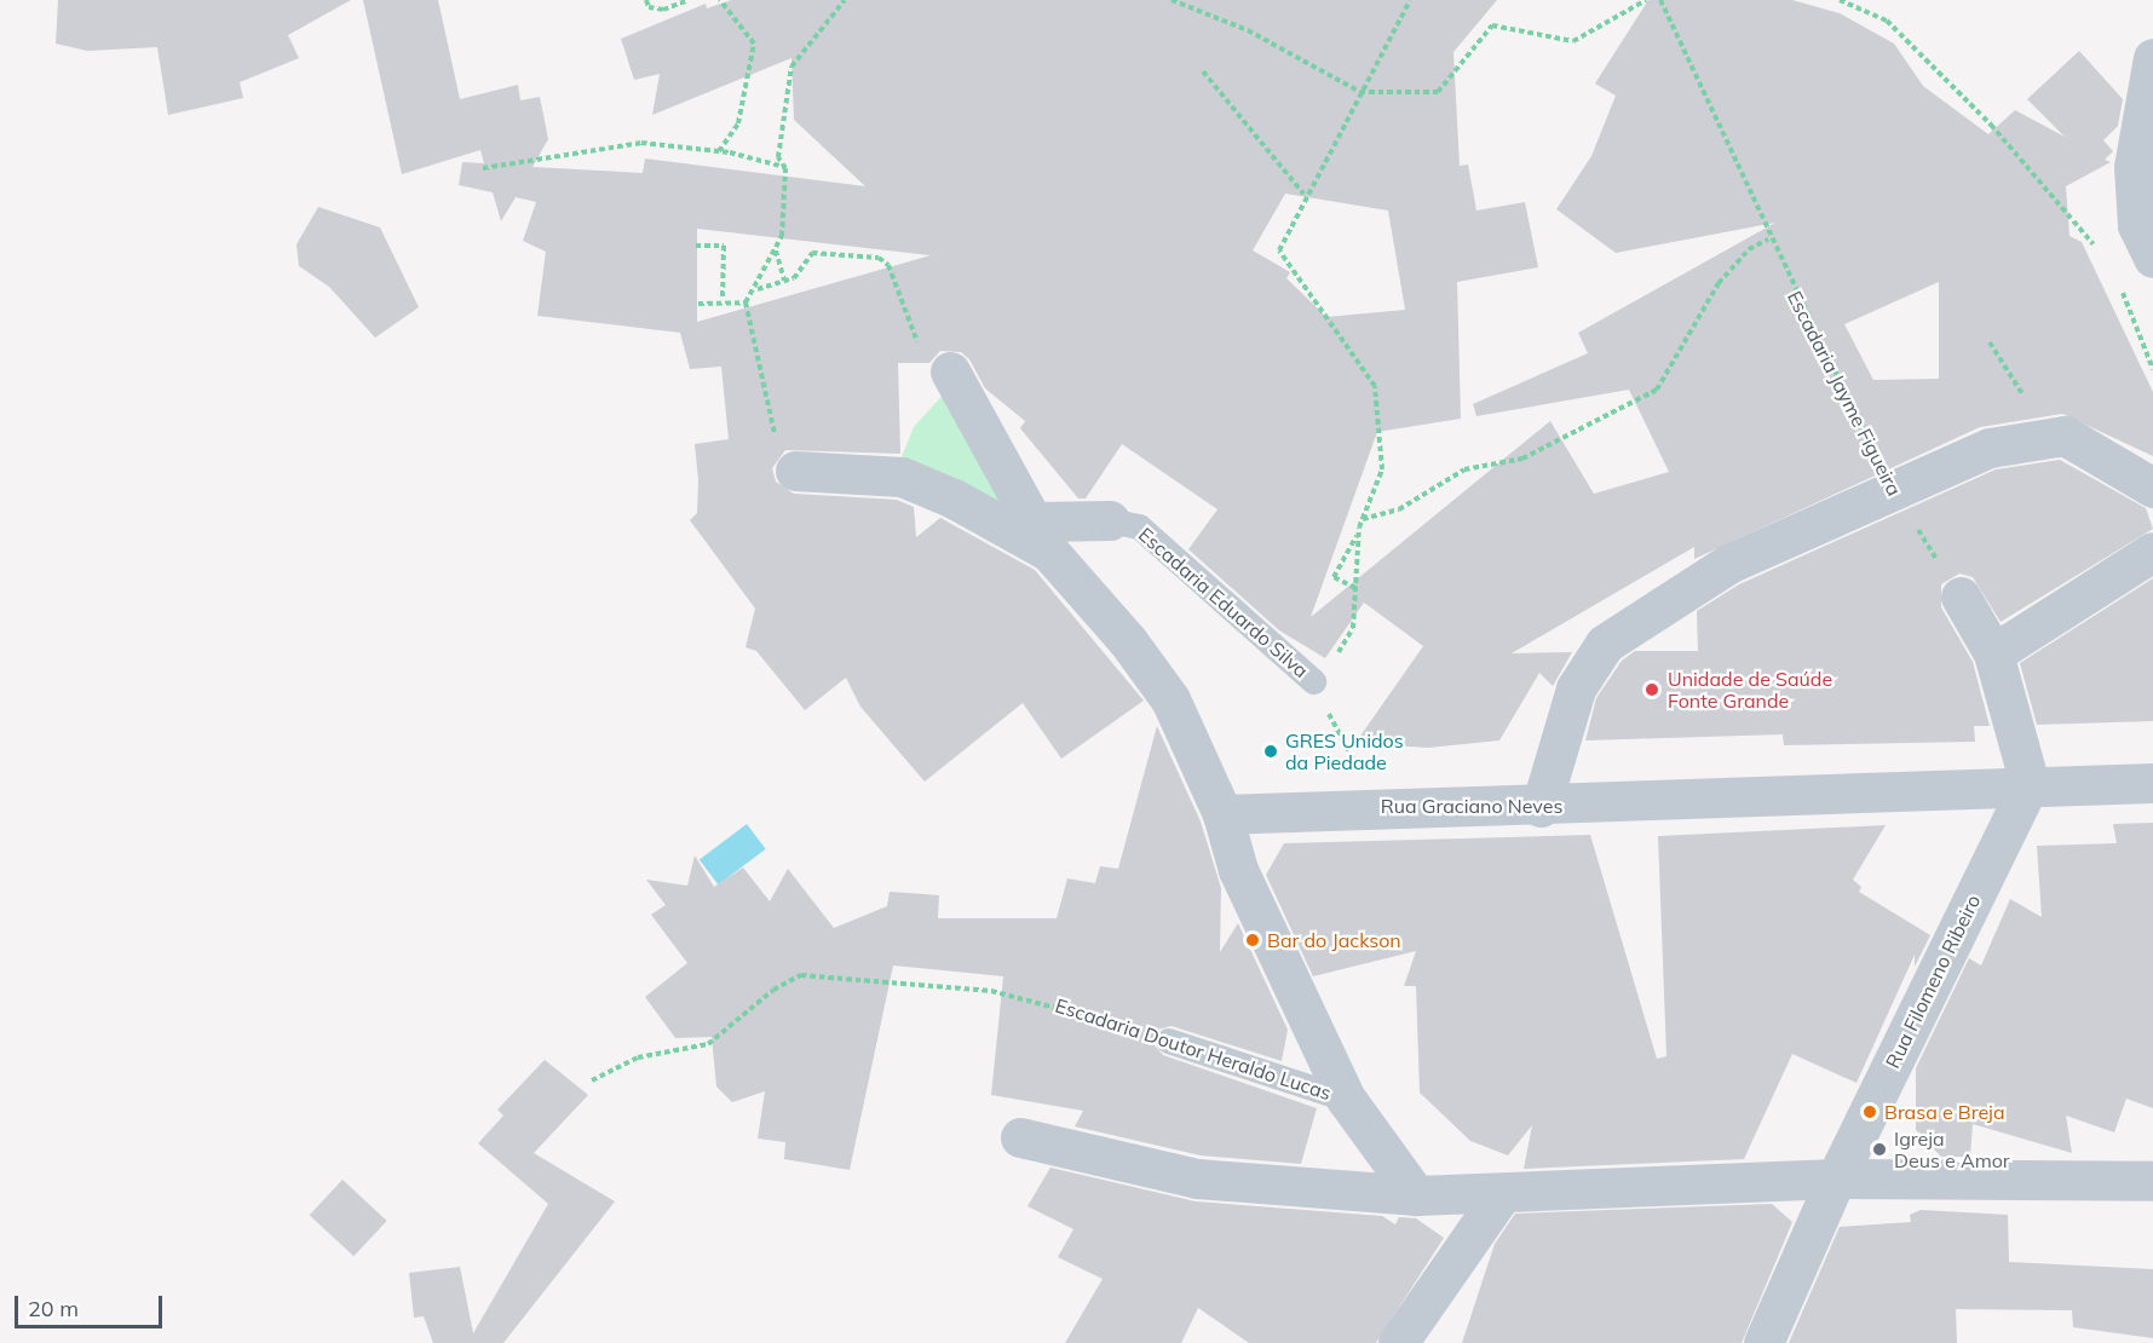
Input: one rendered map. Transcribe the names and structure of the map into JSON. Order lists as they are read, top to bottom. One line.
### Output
{"streets":{"street":["Escadaria Eduardo Silva","Rua Graciano Neves","Rua Filomeno Ribeiro"],"lane":["Escadaria Doutor Heraldo Lucas"],"path":["Escadaria Jayme Figueira"]},"crossings":[["Escadaria Eduardo Silva","Rua Graciano Neves"],["Rua Graciano Neves","Rua Filomeno Ribeiro"]],"places":["Unidade de Saúde Fonte Grande","GRES Unidos da Piedade","Bar do Jackson","Brasa e Breja","Igreja Deus e Amor"],"scale_bar":"20 m"}
